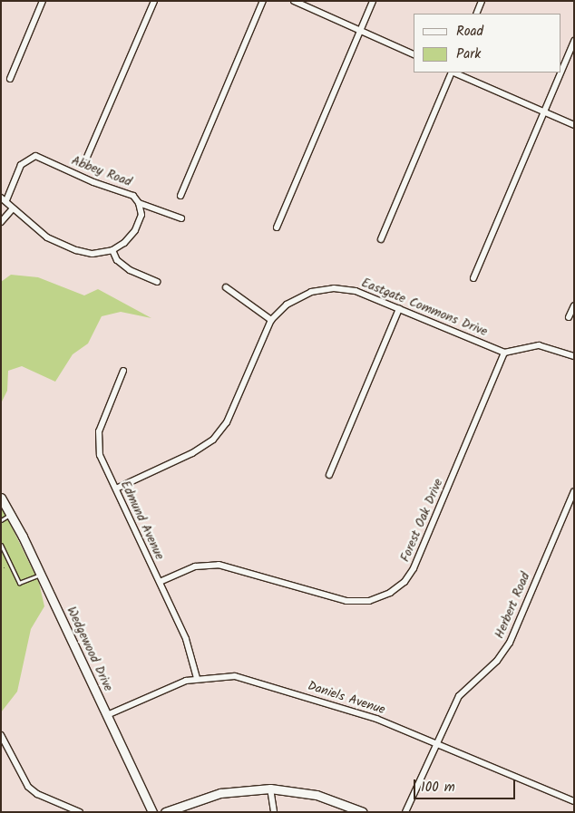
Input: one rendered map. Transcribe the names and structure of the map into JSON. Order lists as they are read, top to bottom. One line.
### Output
{"streets":{"street":["Abbey Road","Eastgate Commons Drive","Edmund Avenue","Forest Oak Drive","Herbert Road","Wedgewood Drive","Daniels Avenue"]},"crossings":[["Eastgate Commons Drive","Edmund Avenue"],["Eastgate Commons Drive","Forest Oak Drive"],["Edmund Avenue","Forest Oak Drive"],["Edmund Avenue","Daniels Avenue"],["Herbert Road","Daniels Avenue"],["Wedgewood Drive","Daniels Avenue"]],"legend":["Road","Park"],"scale_bar":"100 m"}
